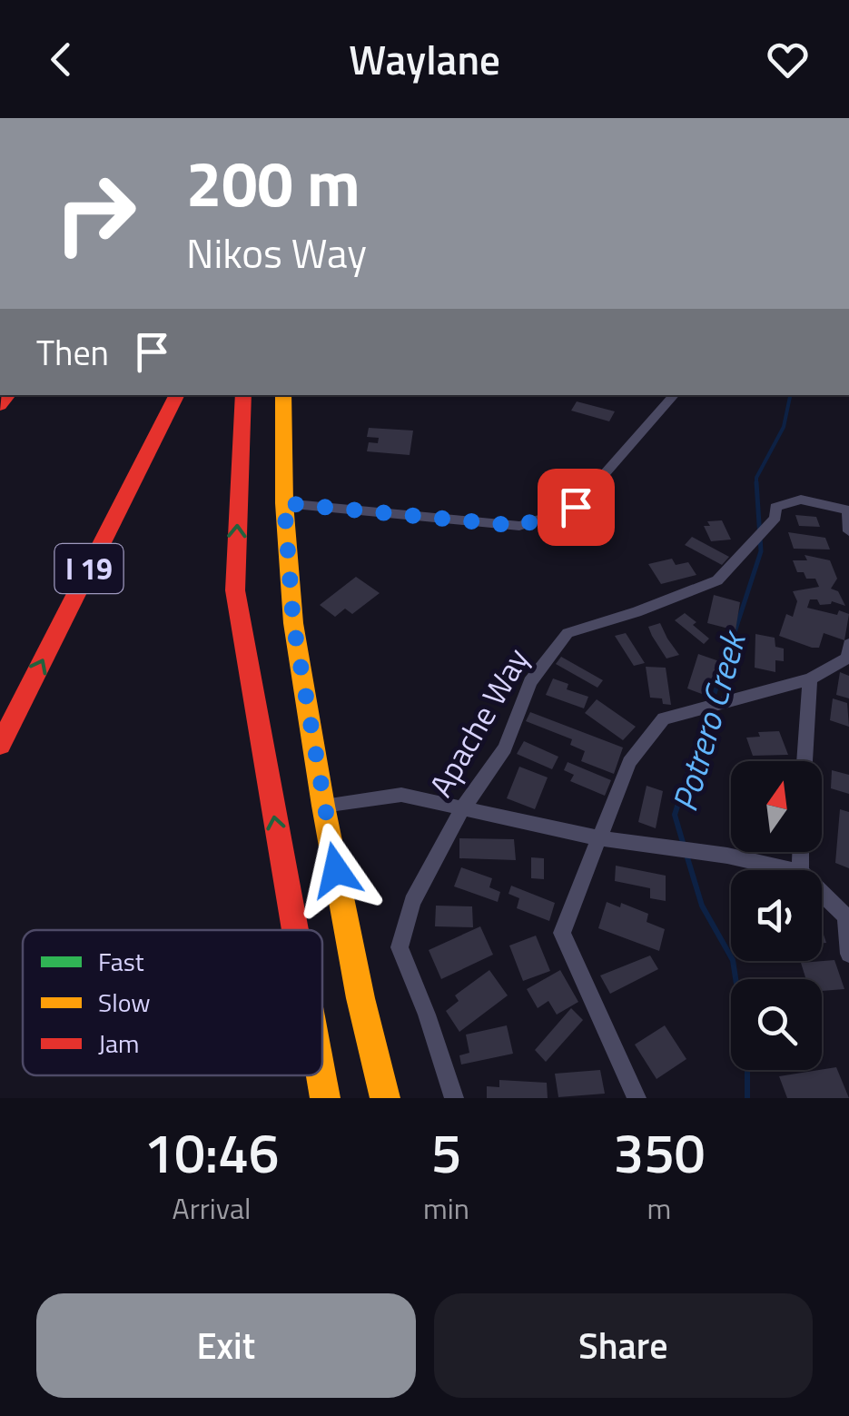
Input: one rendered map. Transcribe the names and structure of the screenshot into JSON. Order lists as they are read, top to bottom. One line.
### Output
{"streets":{"main road":["I 19"],"street":["Apache Way"]},"water":["Potrero Creek"],"legend":["Fast","Slow","Jam"],"north":"top","page":{"header":"Waylane","turn":["200 m","Nikos Way"],"then":"Then","eta":["10:46","Arrival","5","min","350","m"],"buttons":["Exit","Share"]}}
